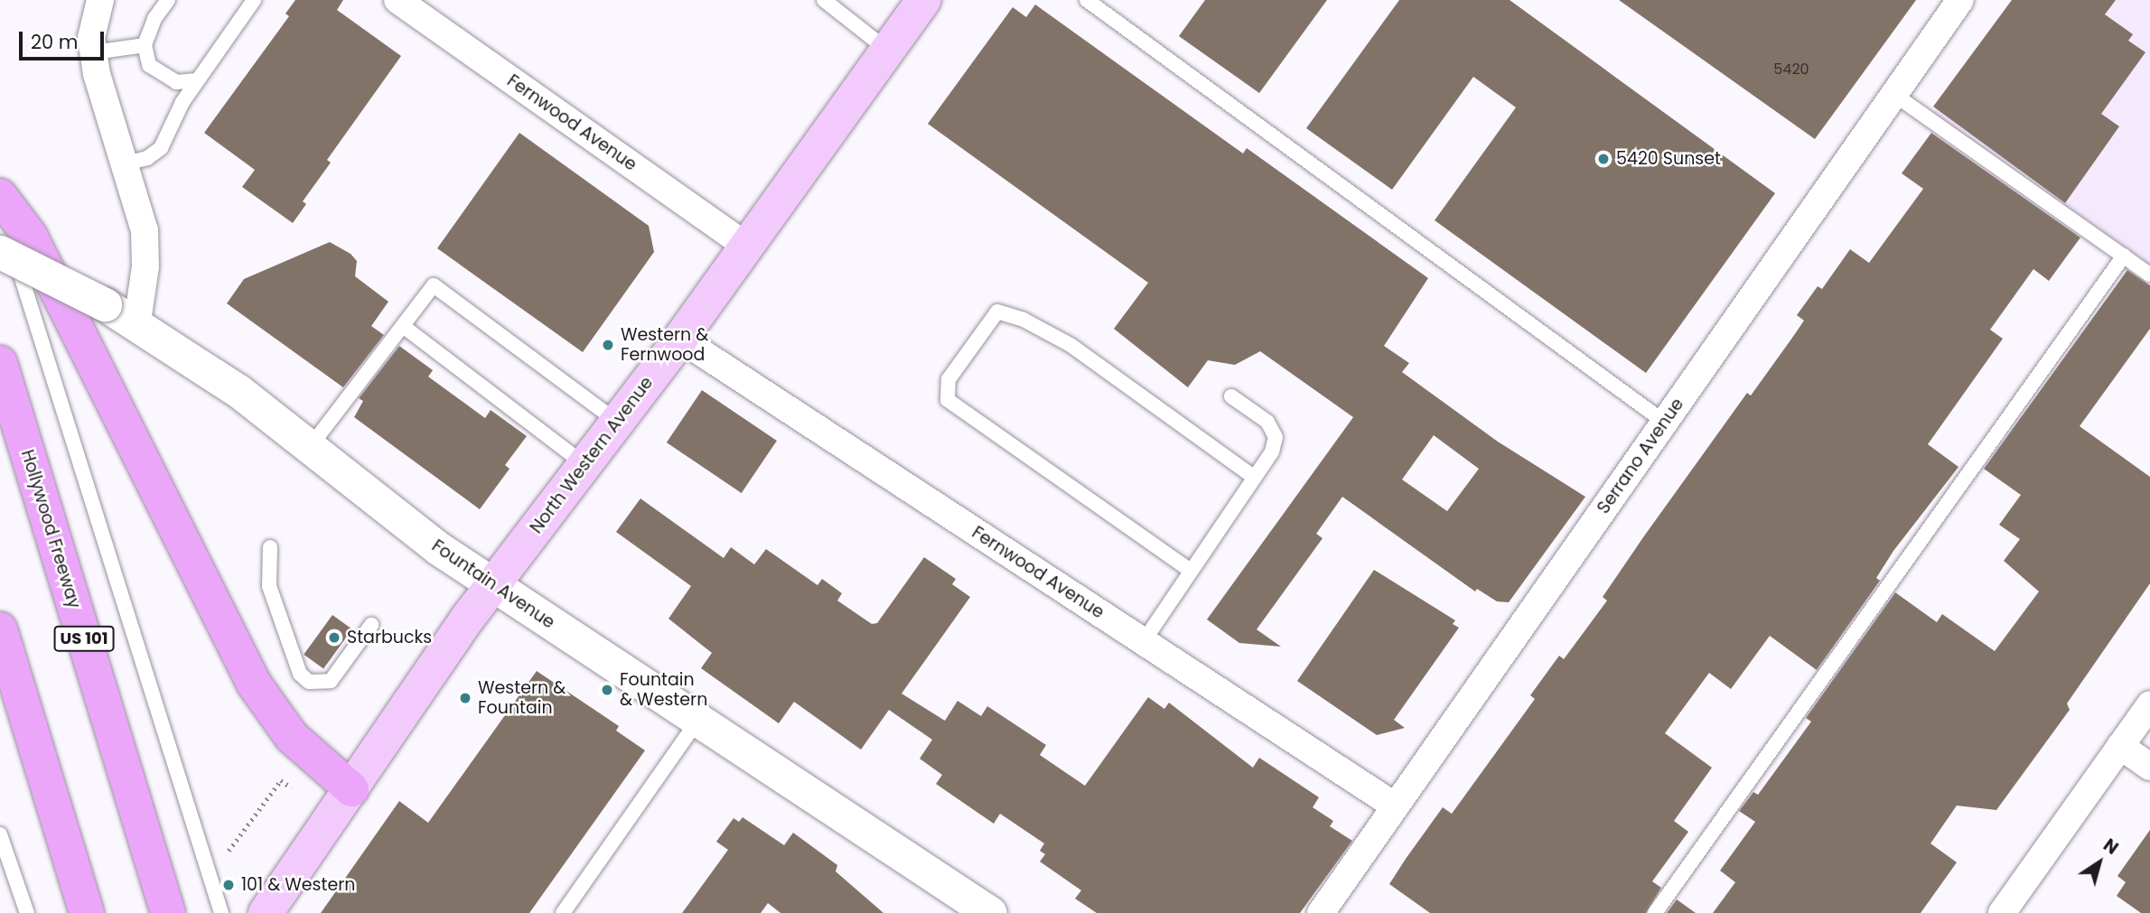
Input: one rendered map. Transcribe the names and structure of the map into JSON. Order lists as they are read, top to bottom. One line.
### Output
{"streets":{"highway":["Hollywood Freeway","US 101"],"main road":["North Western Avenue"],"street":["Fernwood Avenue","Serrano Avenue","Fountain Avenue"]},"crossings":[["Fernwood Avenue","North Western Avenue"],["Fernwood Avenue","Serrano Avenue"],["North Western Avenue","Fountain Avenue"]],"places":["5420 Sunset","Western & Fernwood","Starbucks","Fountain & Western","Western & Fountain","101 & Western"],"house_numbers":["5420"],"scale_bar":"20 m","north":"top right"}
